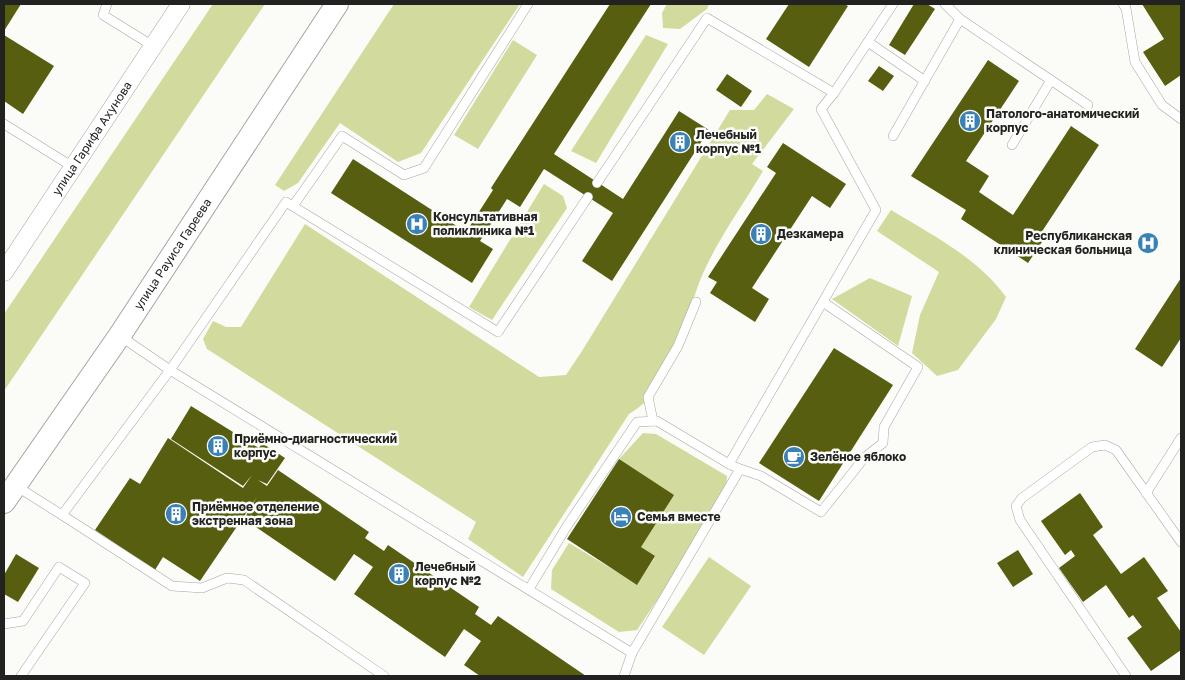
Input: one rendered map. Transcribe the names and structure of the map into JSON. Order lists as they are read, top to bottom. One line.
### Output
{"streets":{"street":["улица Гарифа Ахунова","улица Рауиса Гареева"]},"places":{"building":["Патолого-анатомический корпус","Лечебный корпус №1","Дезкамера","Приёмно-диагностический корпус","Приёмное отделение экстренная зона","Лечебный корпус №2"],"hospital":["Консультативная поликлиника №1","Республиканская клиническая больница"],"cafe":["Зелёное яблоко"],"hotel":["Семья вместе"]}}
